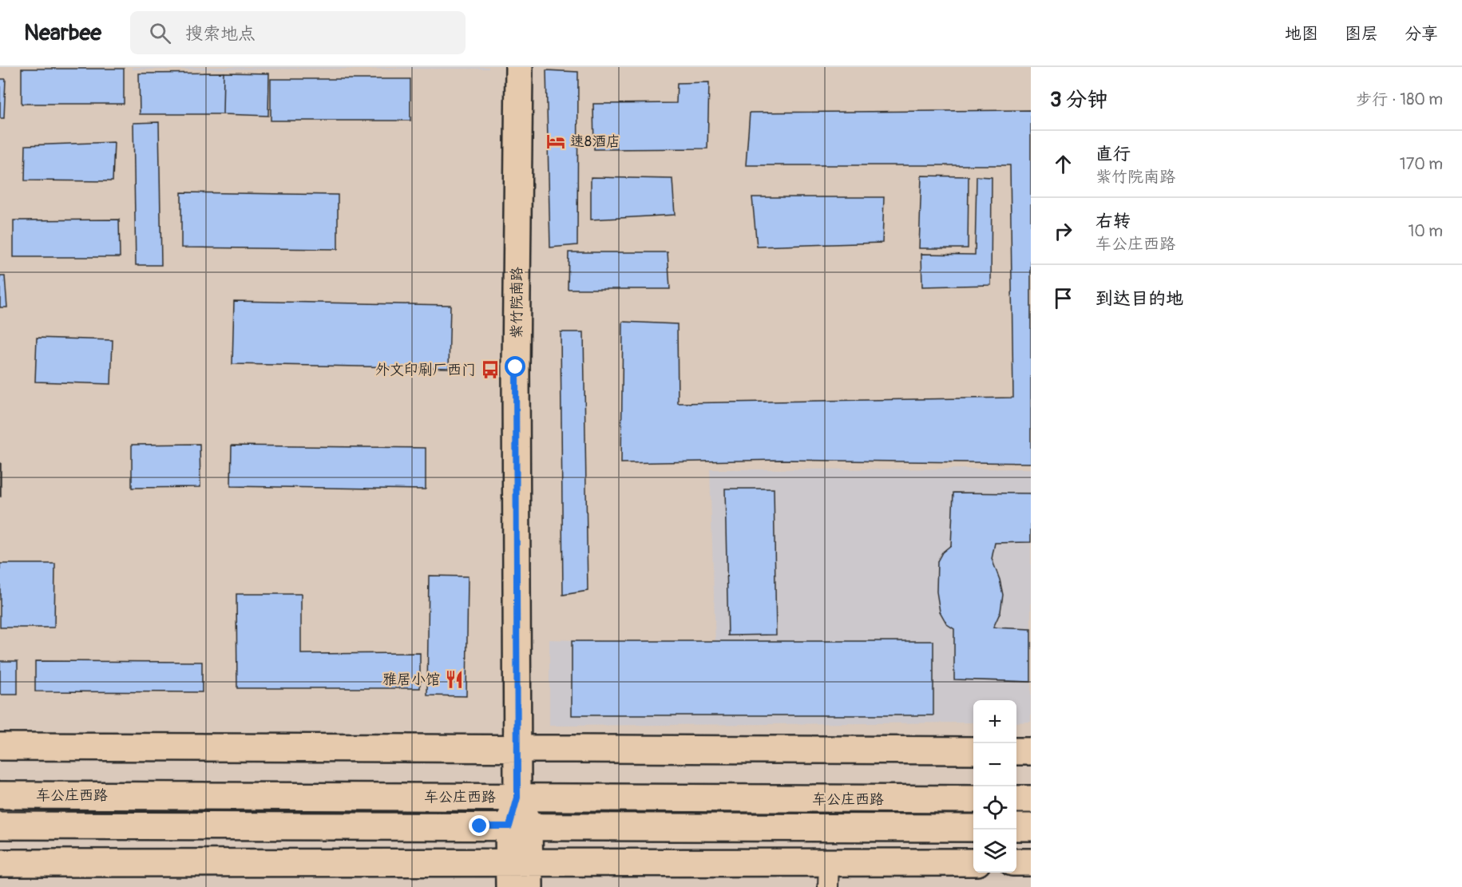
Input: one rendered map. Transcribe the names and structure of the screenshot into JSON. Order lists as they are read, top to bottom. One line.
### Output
{"streets":{"street":["紫竹院南路","车公庄西路"]},"crossings":[["紫竹院南路","车公庄西路"]],"places":{"hotel":["速8酒店"],"bus stop":["外文印刷厂西门"],"restaurant":["雅居小馆"]},"page":{"header":"Nearbee","search":"搜索地点","nav":["地图","图层","分享"],"heading":["3 分钟","步行 · 180 m"],"list":[["直行","紫竹院南路","170 m"],["右转","车公庄西路","10 m"],"到达目的地"],"map_buttons":["+","−"]}}
